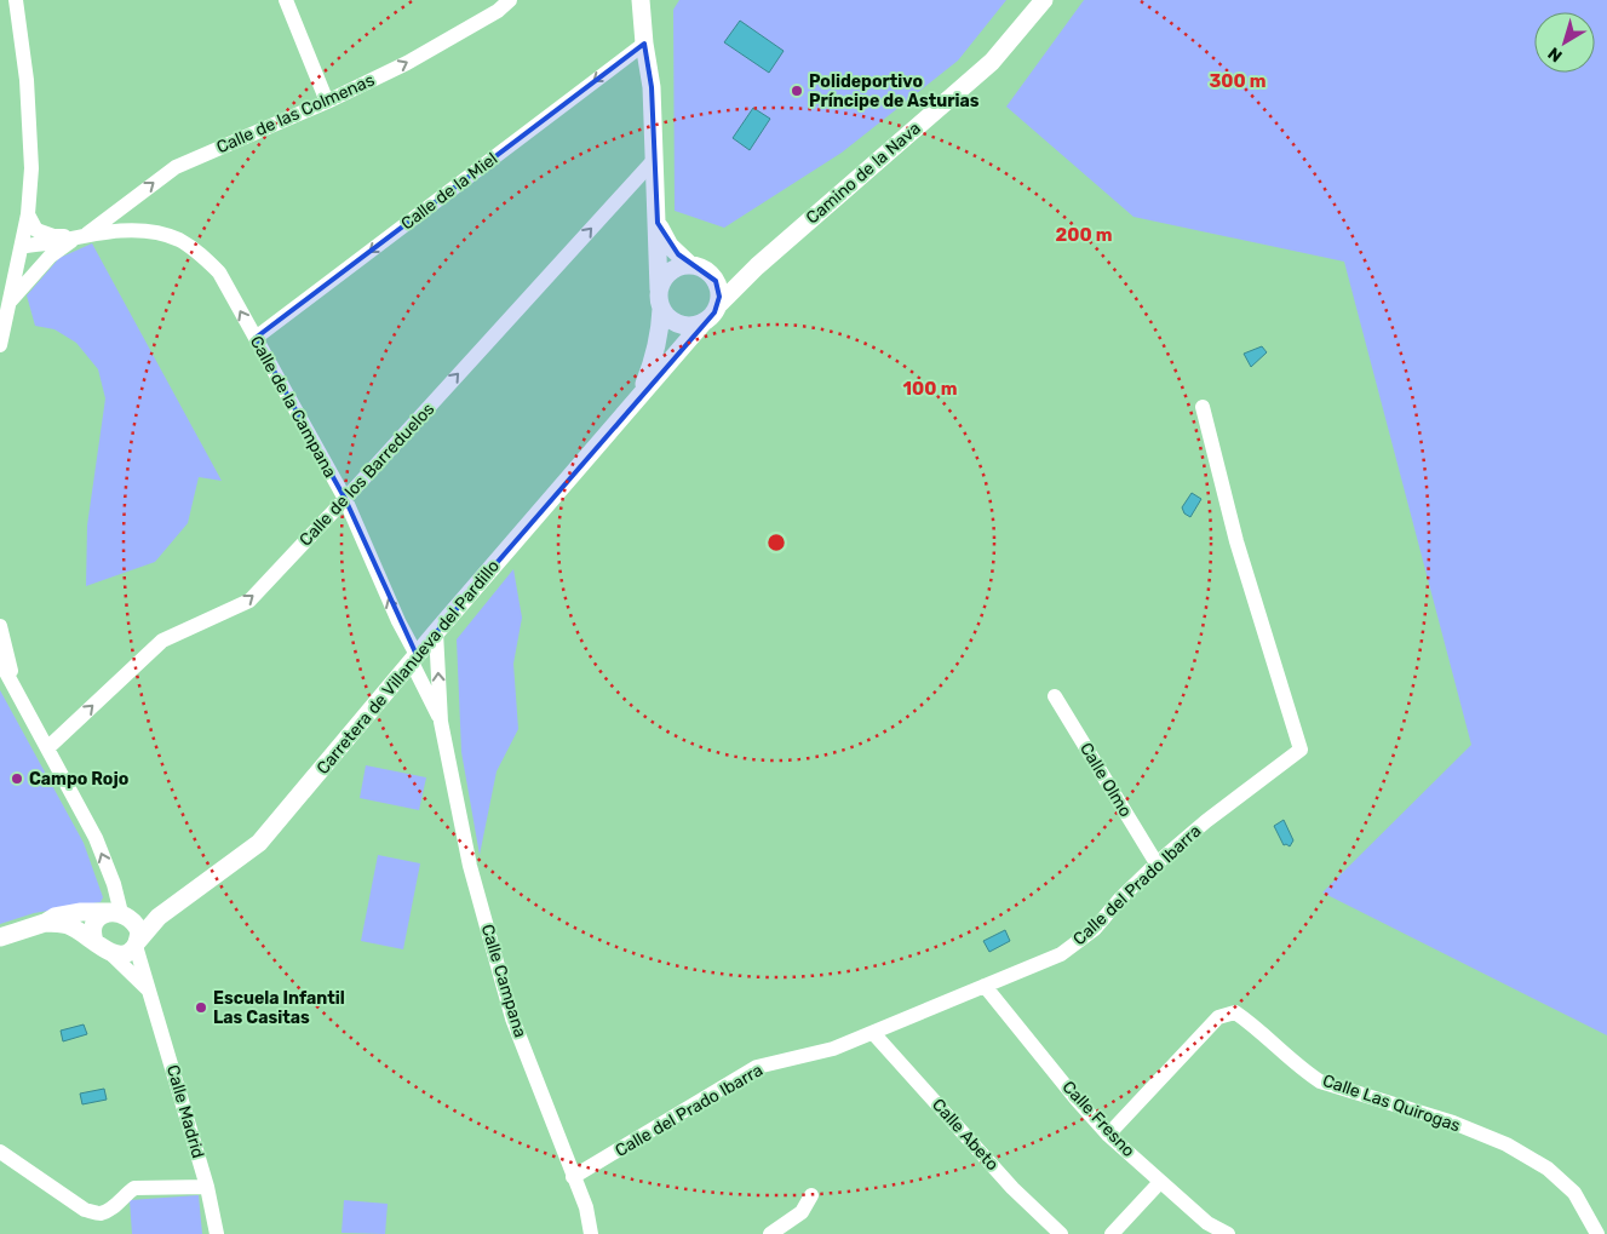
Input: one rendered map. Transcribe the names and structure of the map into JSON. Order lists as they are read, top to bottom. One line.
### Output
{"streets":{"street":["Calle de las Colmenas","Camino de la Nava","Calle de la Miel","Calle de la Campana","Calle de los Barreduelos","Carretera de Villanueva del Pardillo","Calle Olmo","Calle del Prado Ibarra","Calle Campana","Calle Las Quirogas","Calle Madrid","Calle Fresno","Calle Abeto"]},"crossings":[["Calle de las Colmenas","Calle de la Campana"],["Camino de la Nava","Carretera de Villanueva del Pardillo"],["Calle de la Miel","Calle de la Campana"],["Calle de la Campana","Calle de los Barreduelos"],["Calle de la Campana","Carretera de Villanueva del Pardillo"],["Calle de la Campana","Calle Campana"],["Carretera de Villanueva del Pardillo","Calle Madrid"],["Calle Olmo","Calle del Prado Ibarra"],["Calle del Prado Ibarra","Calle Campana"],["Calle del Prado Ibarra","Calle Fresno"],["Calle del Prado Ibarra","Calle Abeto"],["Calle Las Quirogas","Calle Fresno"]],"one_way":["Calle de las Colmenas","Calle de la Miel","Calle de la Campana","Calle de los Barreduelos"],"places":["Polideportivo Príncipe de Asturias","Campo Rojo","Escuela Infantil Las Casitas"],"north":"bottom left","rings":["300 m","200 m","100 m"]}
